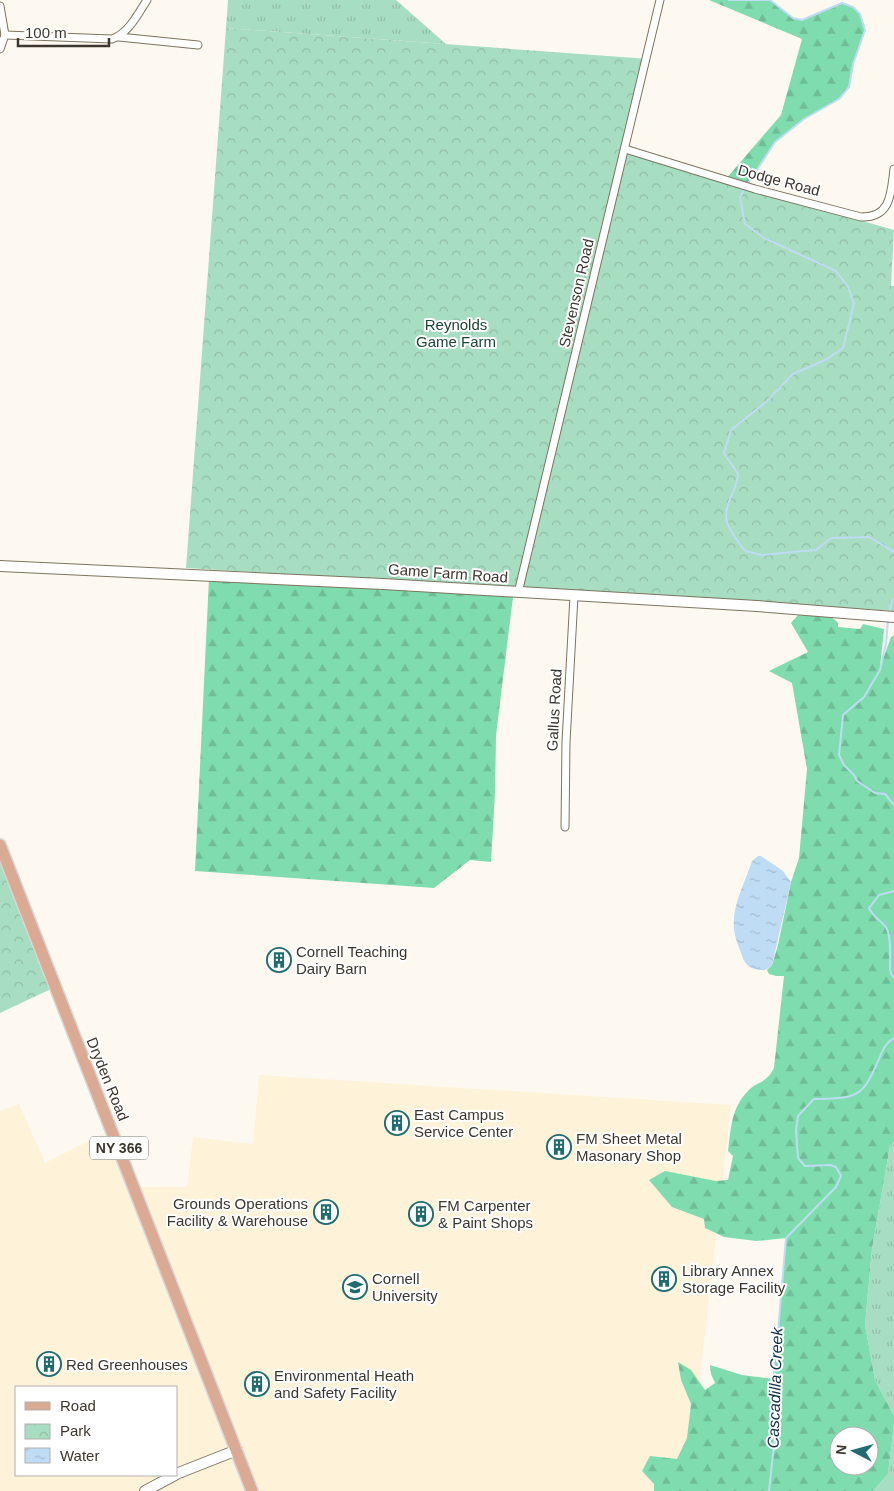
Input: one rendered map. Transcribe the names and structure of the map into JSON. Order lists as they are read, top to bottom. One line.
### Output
{"streets":{"main road":["Dryden Road","NY 366"],"street":["Dodge Road","Stevenson Road","Game Farm Road","Gallus Road"]},"crossings":[["Dodge Road","Stevenson Road"],["Stevenson Road","Game Farm Road"],["Game Farm Road","Gallus Road"]],"water":["Cascadilla Creek"],"parks":["Reynolds Game Farm"],"places":{"building":["Cornell Teaching Dairy Barn","East Campus Service Center","FM Sheet Metal Masonary Shop","Grounds Operations Facility & Warehouse","FM Carpenter & Paint Shops","Library Annex Storage Facility","Red Greenhouses","Environmental Heath and Safety Facility"],"school or university":["Cornell University"]},"legend":["Road","Park","Water"],"scale_bar":"100 m","north":"left"}
